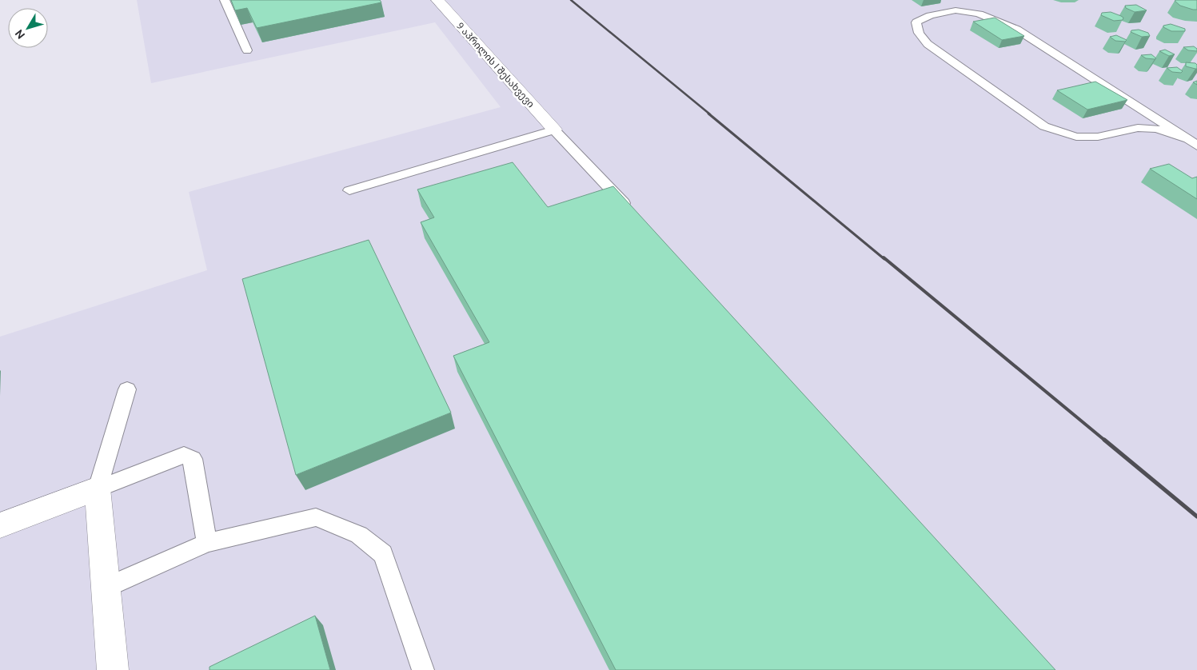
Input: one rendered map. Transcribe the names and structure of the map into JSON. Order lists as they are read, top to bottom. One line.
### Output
{"streets":{"street":["9 აპრილის I შესახვევი"]},"north":"bottom left"}
